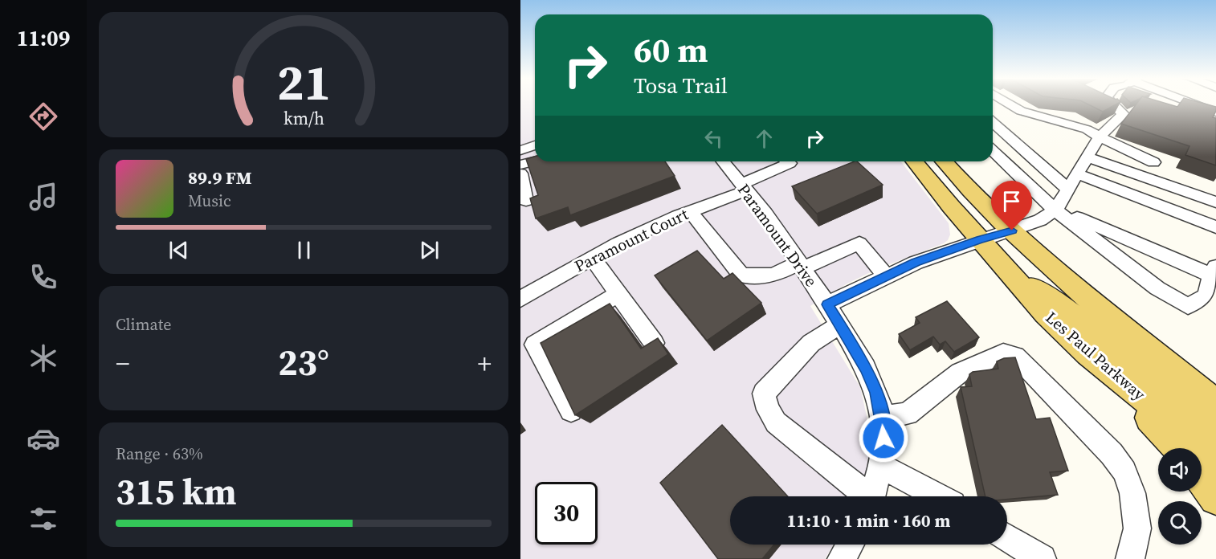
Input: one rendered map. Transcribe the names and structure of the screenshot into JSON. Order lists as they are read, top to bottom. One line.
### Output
{"streets":{"main road":["Les Paul Parkway"],"street":["Paramount Drive","Paramount Court"]},"crossings":[["Paramount Drive","Paramount Court"]],"page":{"tabs":"11:09","turn":["60 m","Tosa Trail"],"song":["89.9 FM","Music"],"tile":["Climate",["Range · 63%","315 km"]],"heat":["−","23°","+"],"limit":"30","trip":"11:10 · 1 min · 160 m","gauge":["21","km/h"]}}
